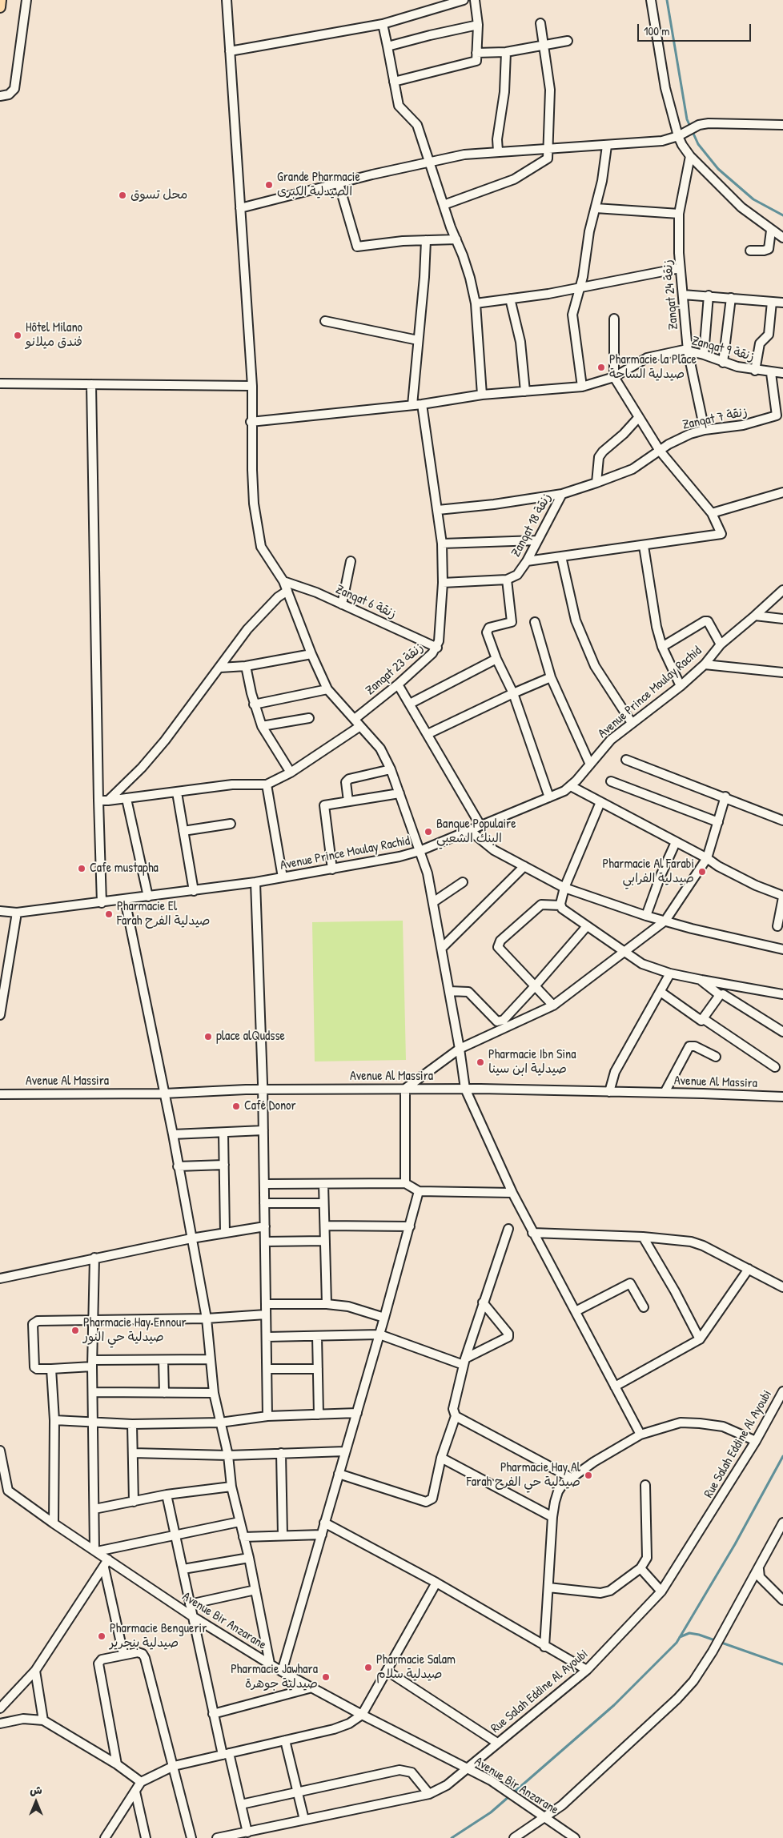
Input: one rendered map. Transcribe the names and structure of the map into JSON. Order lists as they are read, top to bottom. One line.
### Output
{"streets":{"street":["Zanqat 24 زنقة","Zanqat 9 زنقة","Zanqat 7 زنقة","Zanqat 18 زنقة","Zanqat 6 زنقة","Zanqat 23 زنقة","Avenue Prince Moulay Rachid","Avenue Al Massira","Rue Salah Eddine Al Ayoubi","Avenue Bir Anzarane"]},"crossings":[["Zanqat 24 زنقة","Zanqat 9 زنقة"],["Zanqat 24 زنقة","Zanqat 7 زنقة"],["Zanqat 9 زنقة","Zanqat 7 زنقة"],["Zanqat 9 زنقة","Zanqat 23 زنقة"],["Zanqat 7 زنقة","Zanqat 18 زنقة"],["Zanqat 6 زنقة","Zanqat 23 زنقة"],["Rue Salah Eddine Al Ayoubi","Avenue Bir Anzarane"]],"places":["Grande Pharmacie الصيدلية الكبرى","محل تسوق","Hôtel Milano فندق ميلانو","Pharmacie la Place صيدلية الساحة","Banque Populaire البنك الشعبي","Cafe mustapha","Pharmacie Al Farabi صيدلية الفرابي","Pharmacie El Farah صيدلية الفرح","place alQudsse","Pharmacie Ibn Sina صيدلية ابن سينا","Café Donor","Pharmacie Hay Ennour صيدلية حي النور","Pharmacie Hay Al Farah صيدلية حي الفرح","Pharmacie Benguerir صيدلية بنجرير","Pharmacie Salam صيدلية سلام","Pharmacie Jawhara صيدلية جوهرة"],"scale_bar":"100 m","north":"top"}
